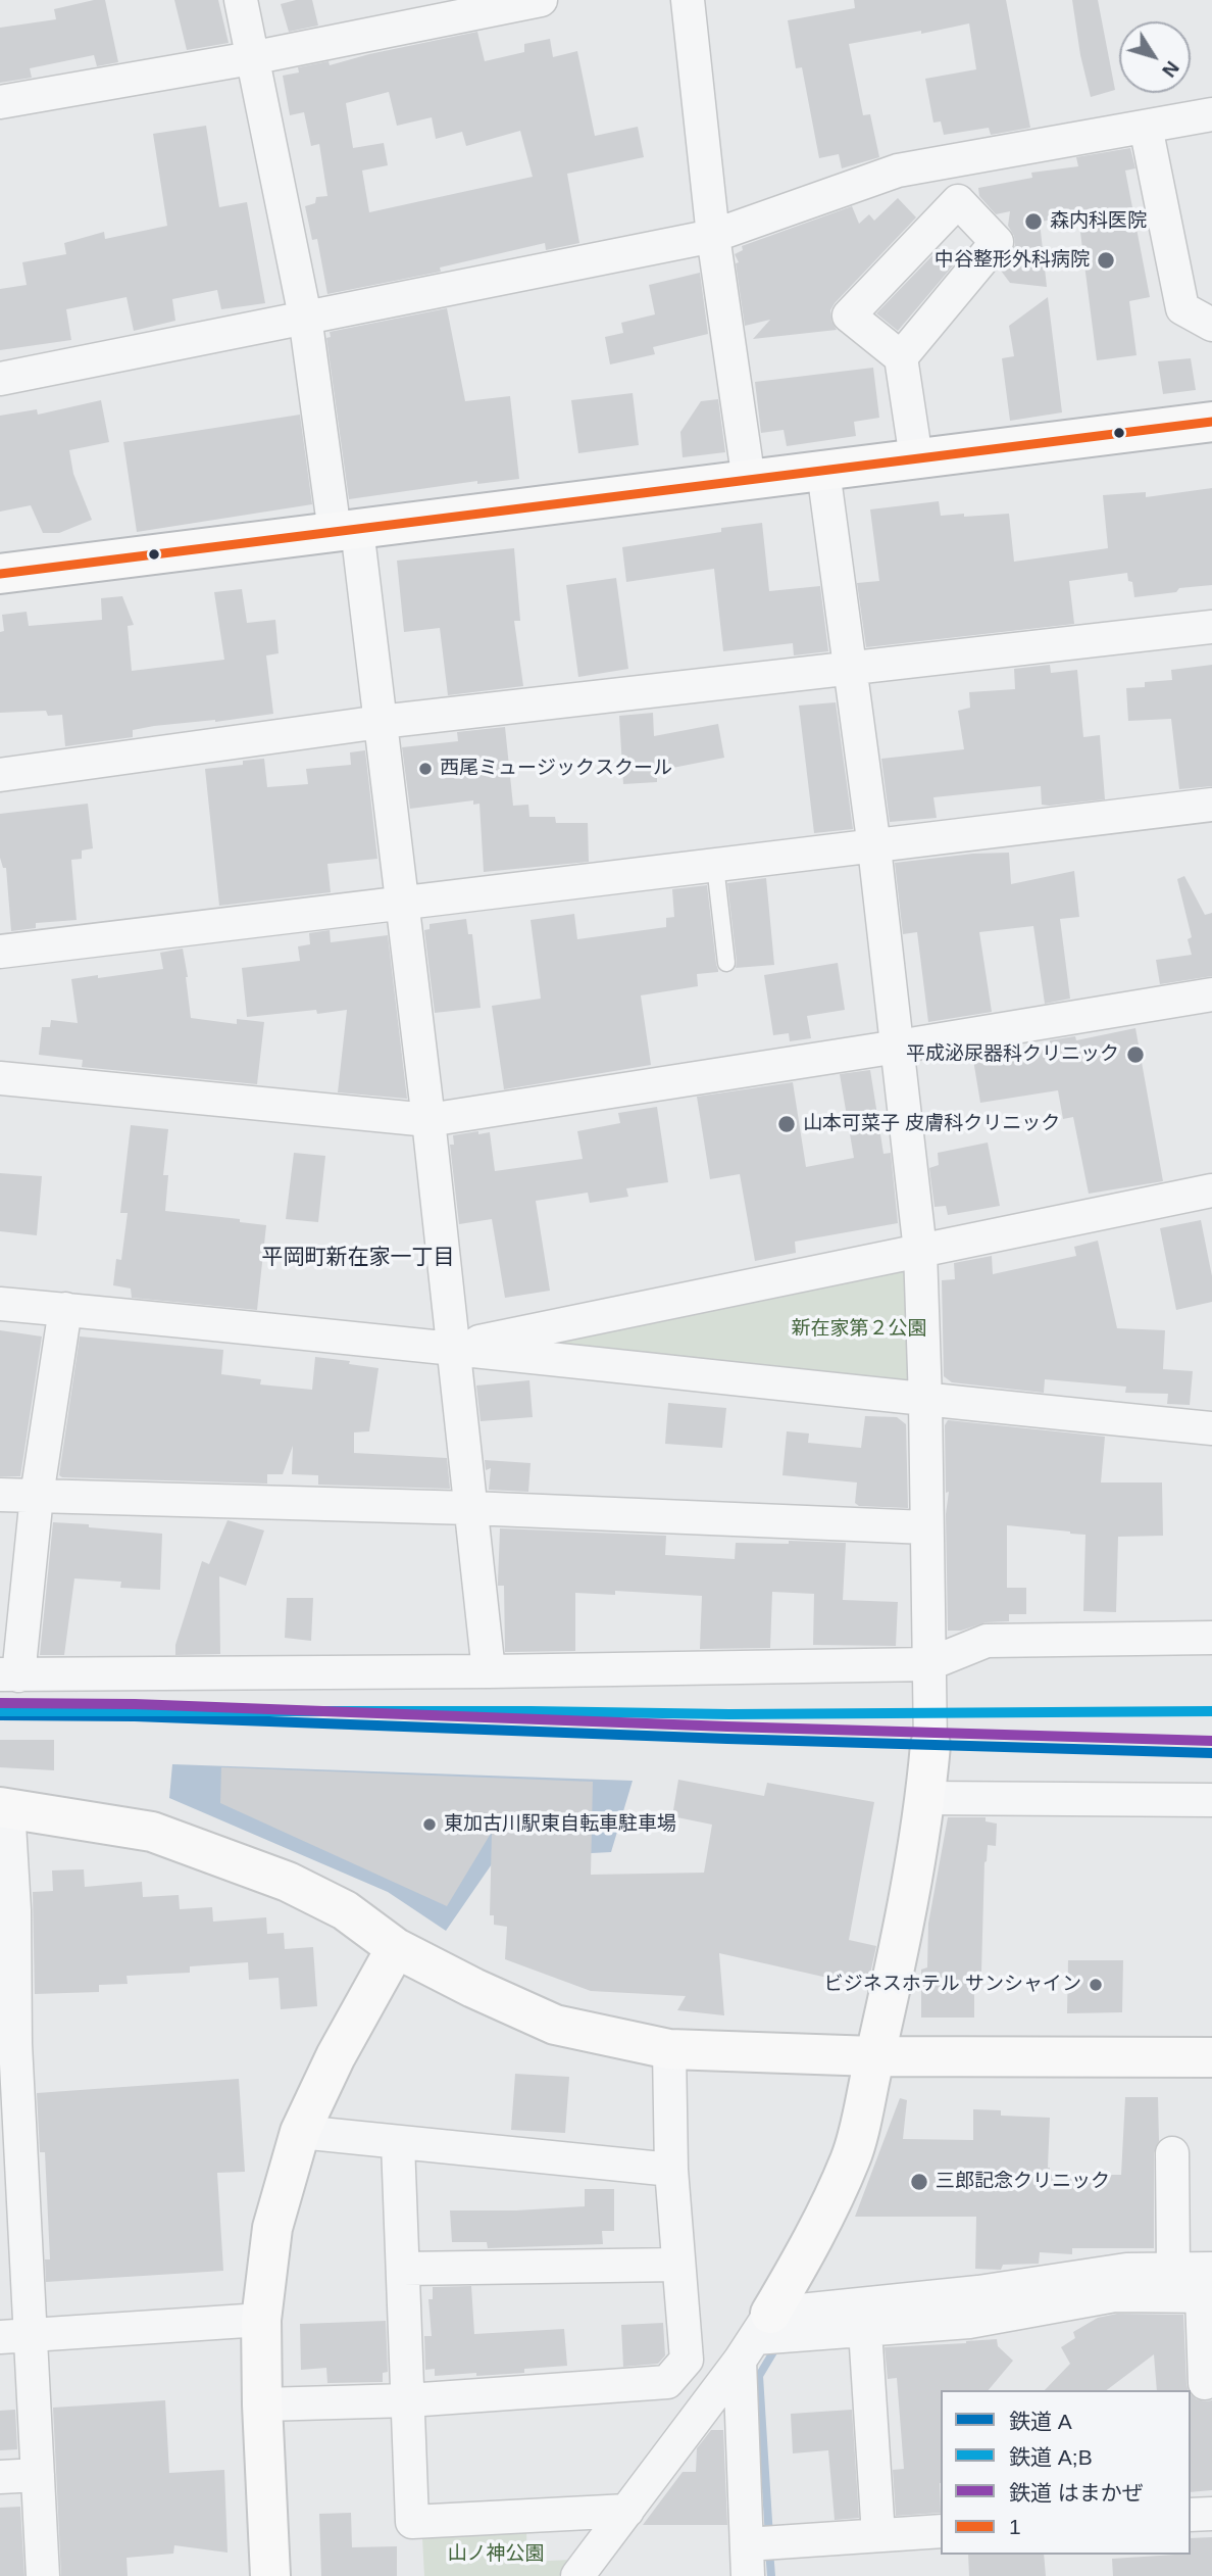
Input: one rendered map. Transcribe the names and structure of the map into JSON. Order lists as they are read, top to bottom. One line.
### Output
{"districts":["平岡町新在家一丁目"],"parks":["新在家第２公園","山ノ神公園"],"places":["森内科医院","中谷整形外科病院","西尾ミュージックスクール","平成泌尿器科クリニック","山本可菜子 皮膚科クリニック","東加古川駅東自転車駐車場","ビジネスホテル サンシャイン","三郎記念クリニック"],"lines":["transit line 1","rail line はまかぜ","rail line A;B","rail line A"],"legend":["鉄道 A","鉄道 A;B","鉄道 はまかぜ","1"],"north":"bottom right"}
